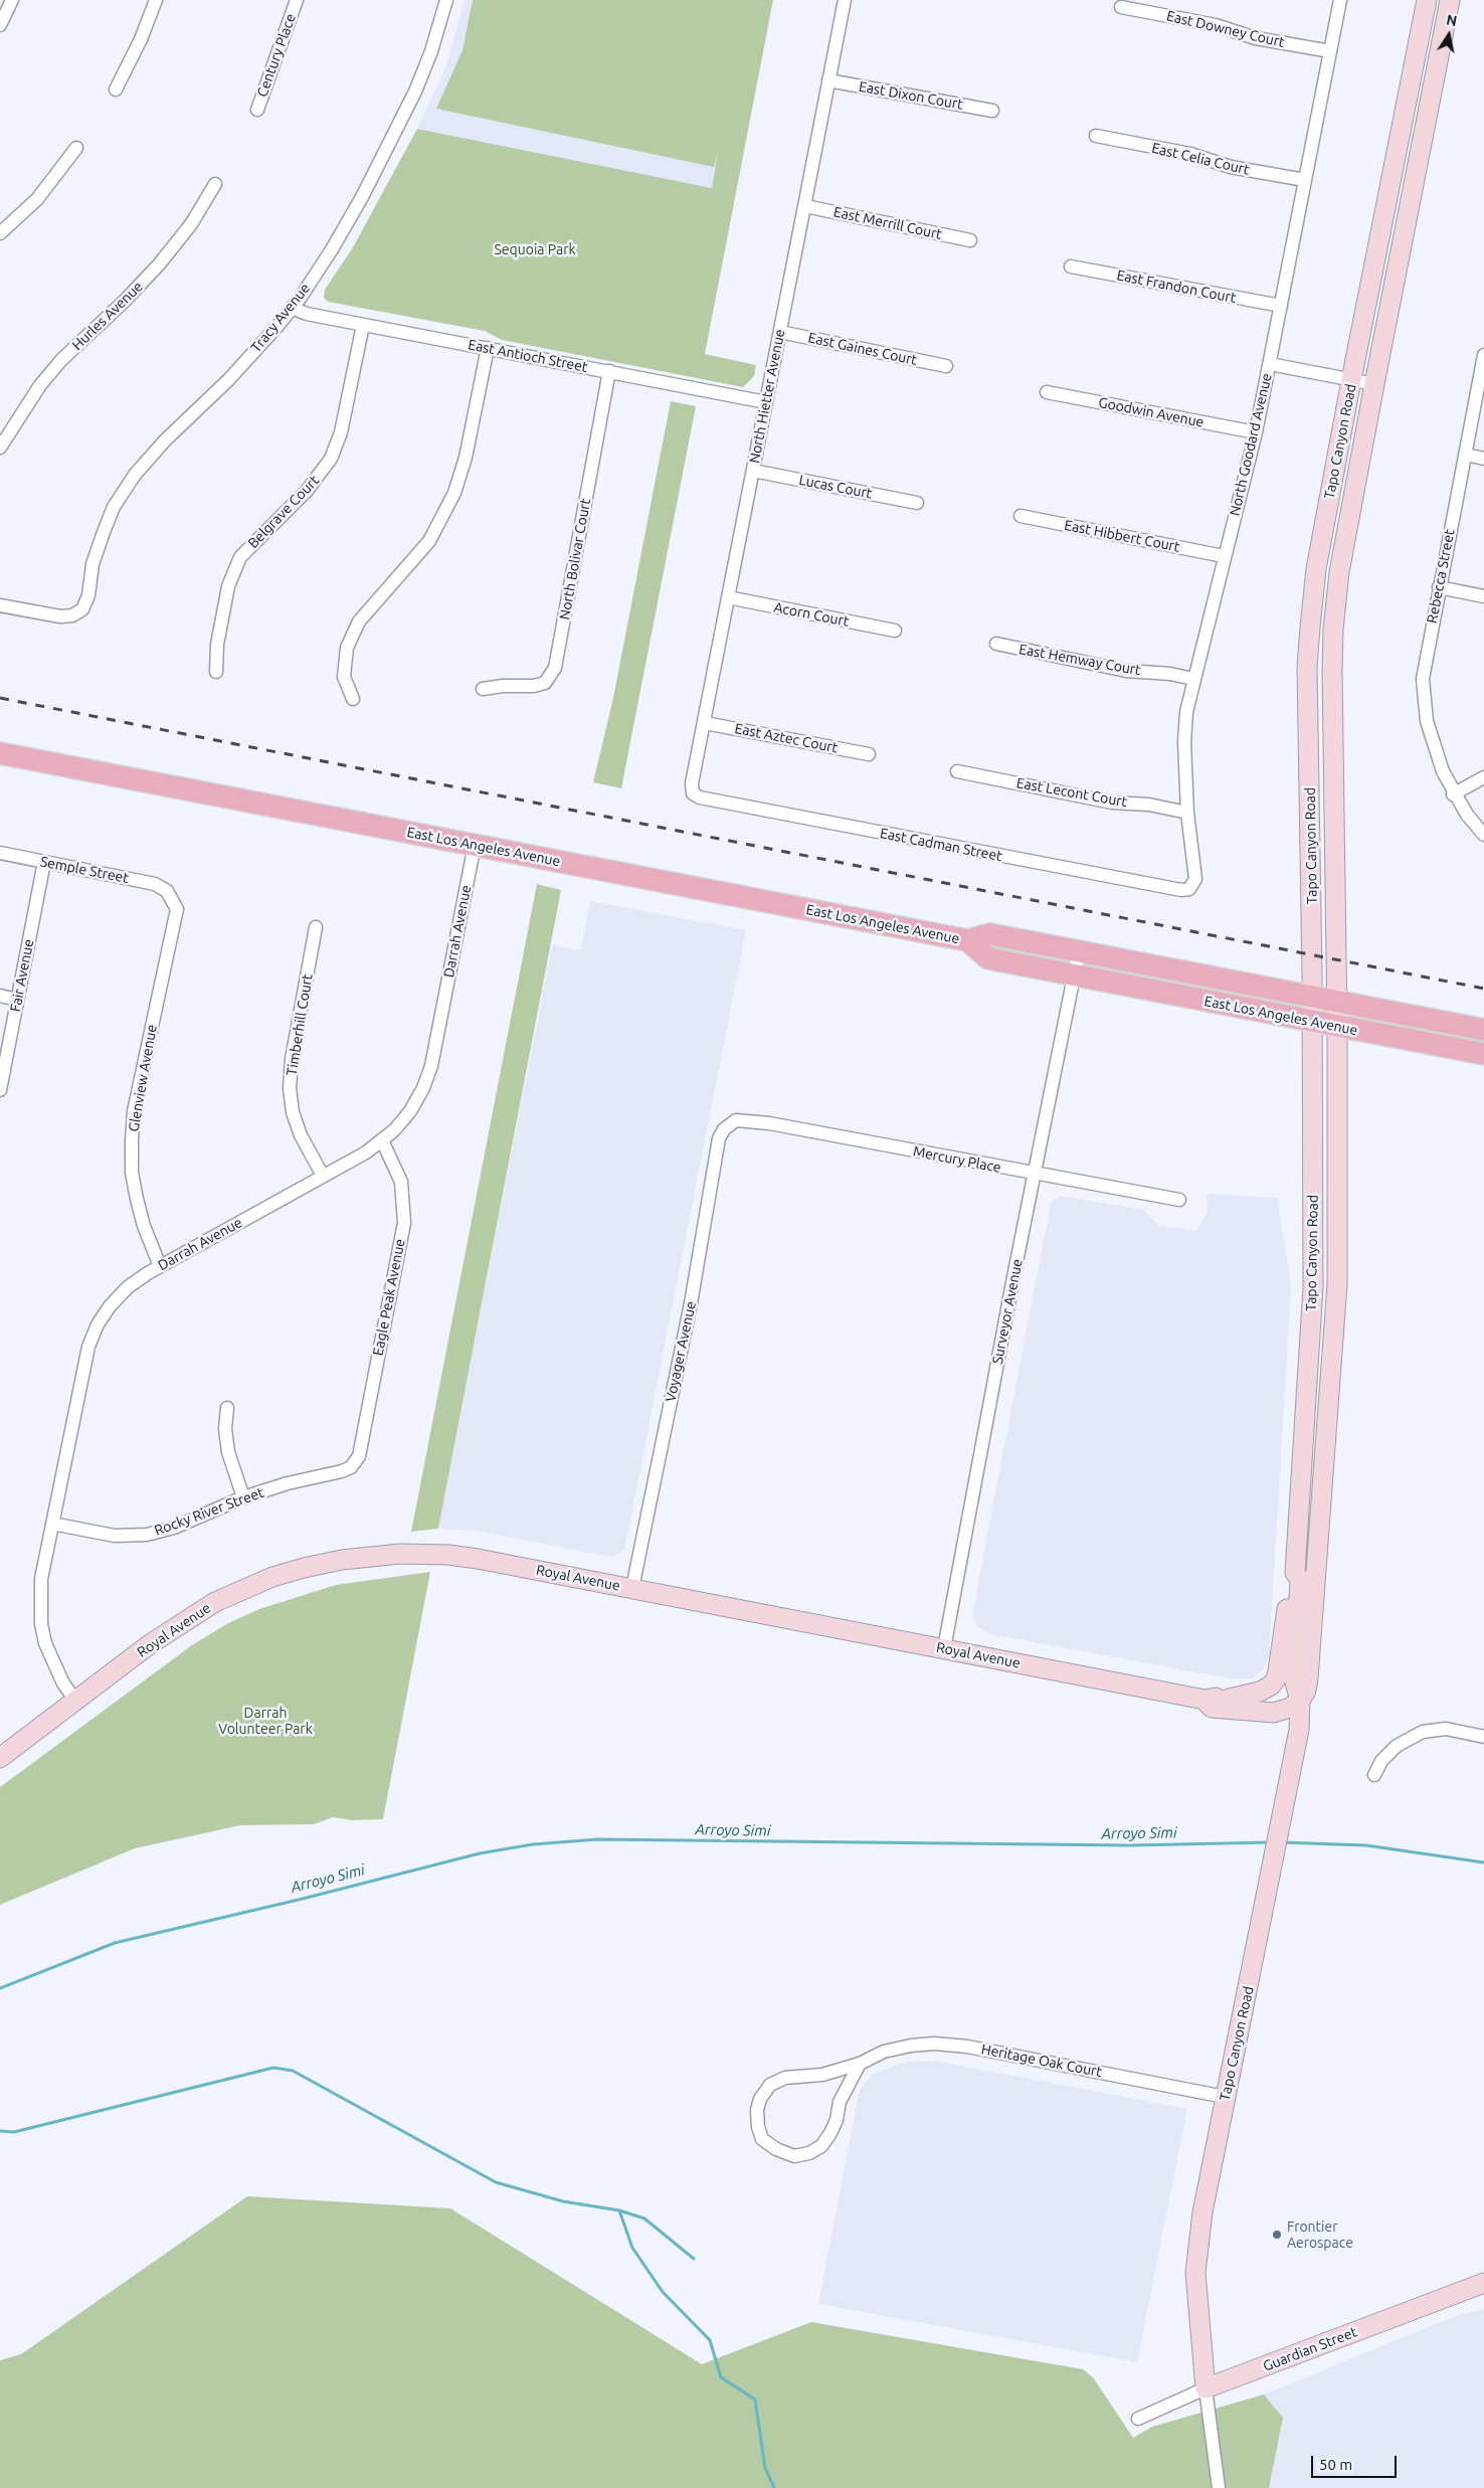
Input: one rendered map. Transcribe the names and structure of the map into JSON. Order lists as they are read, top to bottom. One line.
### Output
{"streets":{"main road":["Tapo Canyon Road","East Los Angeles Avenue","Royal Avenue","Guardian Street"],"street":["East Downey Court","Century Place","East Dixon Court","East Celia Court","East Merrill Court","East Frandon Court","Hurles Avenue","Tracy Avenue","East Gaines Court","East Antioch Street","North Hietter Avenue","Goodwin Avenue","North Goodard Avenue","Lucas Court","Belgrave Court","East Hibbert Court","North Bolivar Court","Rebecca Street","Acorn Court","East Hemway Court","East Aztec Court","East Lecont Court","East Cadman Street","Semple Street","Darrah Avenue","Fair Avenue","Timberhill Court","Glenview Avenue","Mercury Place","Eagle Peak Avenue","Surveyor Avenue","Voyager Avenue","Rocky River Street","Heritage Oak Court"]},"crossings":[["East Downey Court","North Goodard Avenue"],["East Dixon Court","North Hietter Avenue"],["East Celia Court","North Goodard Avenue"],["East Merrill Court","North Hietter Avenue"],["East Frandon Court","North Goodard Avenue"],["Tracy Avenue","East Antioch Street"],["East Gaines Court","North Hietter Avenue"],["East Antioch Street","North Hietter Avenue"],["East Antioch Street","Belgrave Court"],["East Antioch Street","North Bolivar Court"],["North Hietter Avenue","Lucas Court"],["North Hietter Avenue","Acorn Court"],["North Hietter Avenue","East Aztec Court"],["North Hietter Avenue","East Cadman Street"],["Goodwin Avenue","North Goodard Avenue"],["Tapo Canyon Road","East Los Angeles Avenue"],["Tapo Canyon Road","Royal Avenue"],["Tapo Canyon Road","Heritage Oak Court"],["Tapo Canyon Road","Guardian Street"],["North Goodard Avenue","East Hibbert Court"],["North Goodard Avenue","East Hemway Court"],["North Goodard Avenue","East Lecont Court"],["North Goodard Avenue","East Cadman Street"],["East Los Angeles Avenue","Darrah Avenue"],["East Los Angeles Avenue","Surveyor Avenue"],["Semple Street","Fair Avenue"],["Semple Street","Glenview Avenue"],["Darrah Avenue","Timberhill Court"],["Darrah Avenue","Glenview Avenue"],["Darrah Avenue","Eagle Peak Avenue"],["Darrah Avenue","Rocky River Street"],["Darrah Avenue","Royal Avenue"],["Mercury Place","Surveyor Avenue"],["Mercury Place","Voyager Avenue"],["Eagle Peak Avenue","Rocky River Street"],["Surveyor Avenue","Royal Avenue"],["Voyager Avenue","Royal Avenue"]],"water":["Arroyo Simi"],"parks":["Sequoia Park","Darrah Volunteer Park"],"places":["Frontier Aerospace"],"scale_bar":"50 m","north":"top"}
